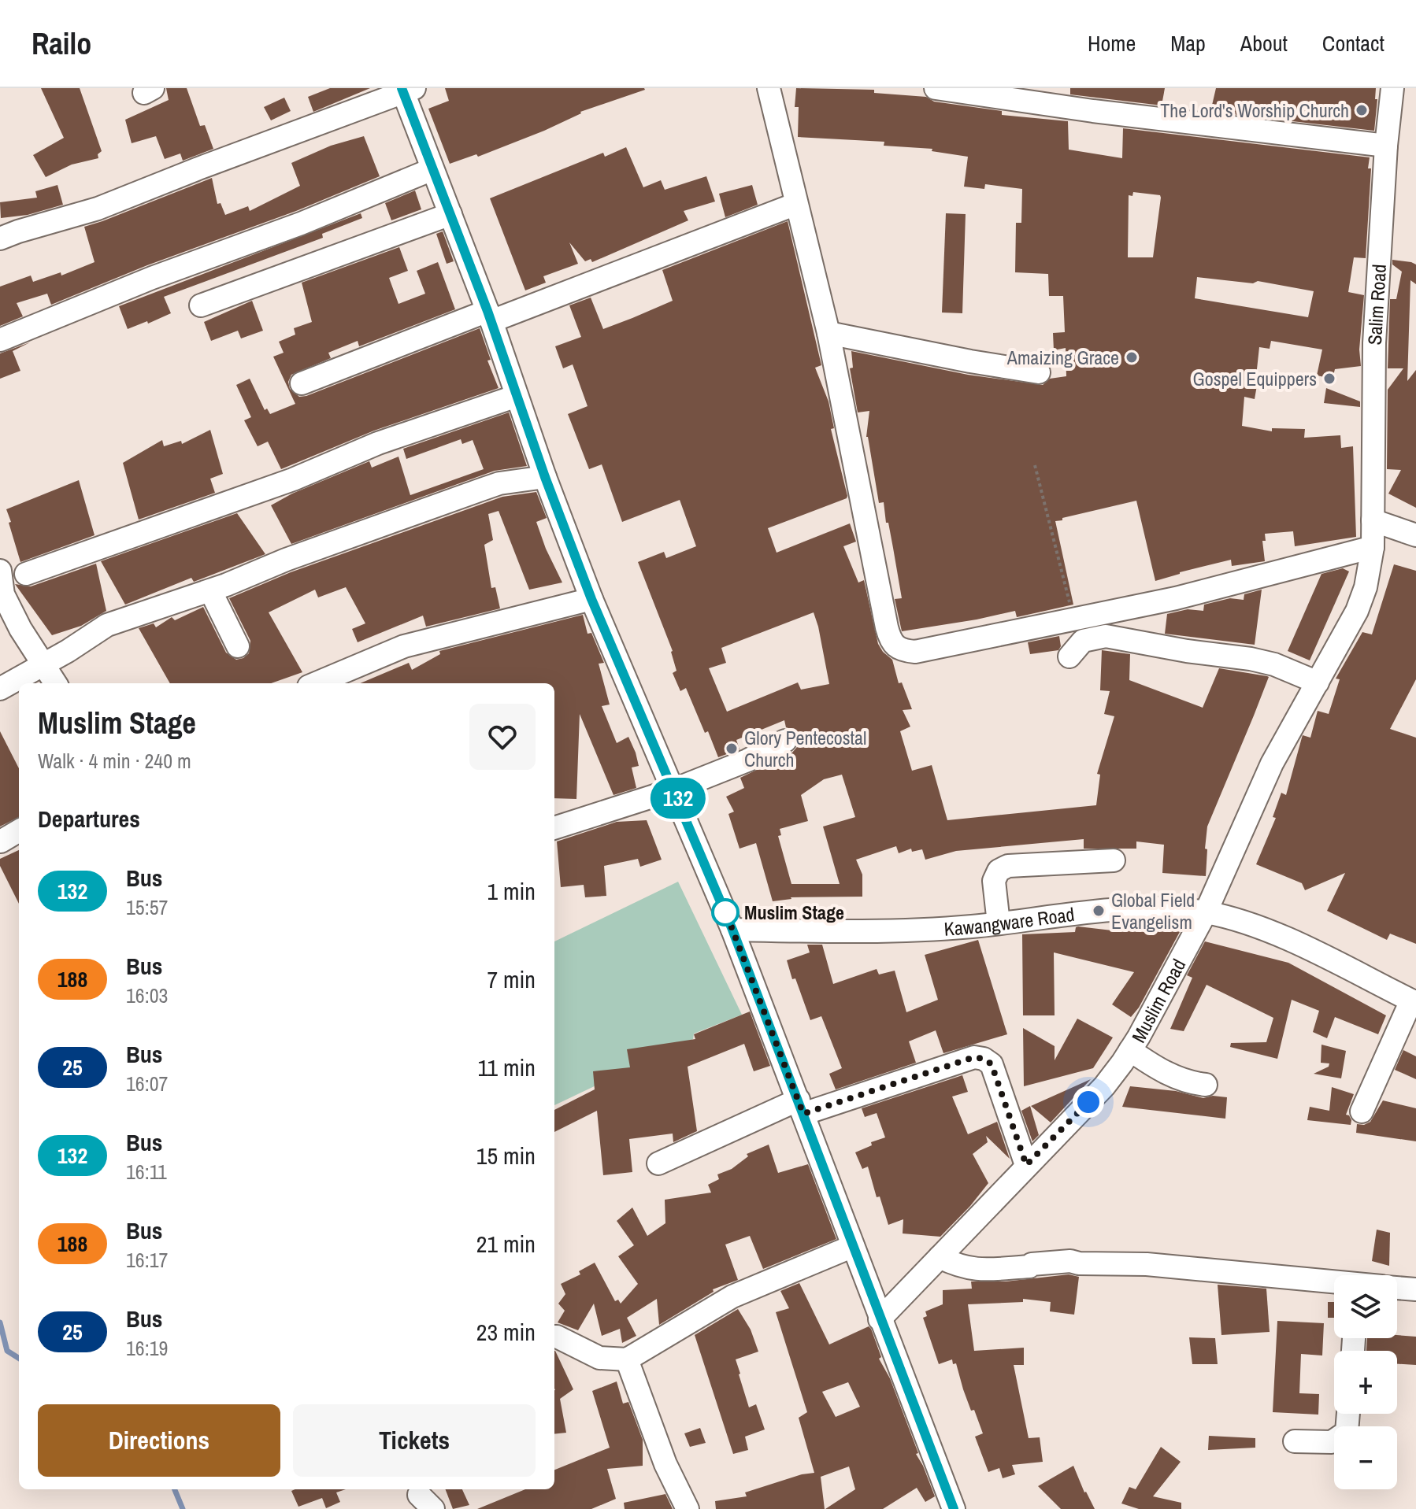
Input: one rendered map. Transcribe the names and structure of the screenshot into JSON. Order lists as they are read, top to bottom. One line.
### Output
{"streets":{"street":["Salim Road","Kawangware Road","Muslim Road"]},"crossings":[["Salim Road","Muslim Road"],["Kawangware Road","Muslim Road"]],"places":["The Lord's Worship Church","Amaizing Grace","Gospel Equippers","Glory Pentecostal Church","Global Field Evangelism","Muslim Stage"],"lines":["bus line 132"],"page":{"header":"Railo","nav":["Home","Map","About","Contact"],"on_map":"132","heading":[["Muslim Stage","Walk · 4 min · 240 m"],"Departures"],"list":[{"mark":"132","name":"Bus","note":"15:57","value":"1 min"},{"mark":"188","name":"Bus","note":"16:03","value":"7 min"},{"mark":"25","name":"Bus","note":"16:07","value":"11 min"},{"mark":"132","name":"Bus","note":"16:11","value":"15 min"},{"mark":"188","name":"Bus","note":"16:17","value":"21 min"},{"mark":"25","name":"Bus","note":"16:19","value":"23 min"}],"map_buttons":["+","−"],"buttons":["Directions","Tickets"]}}
